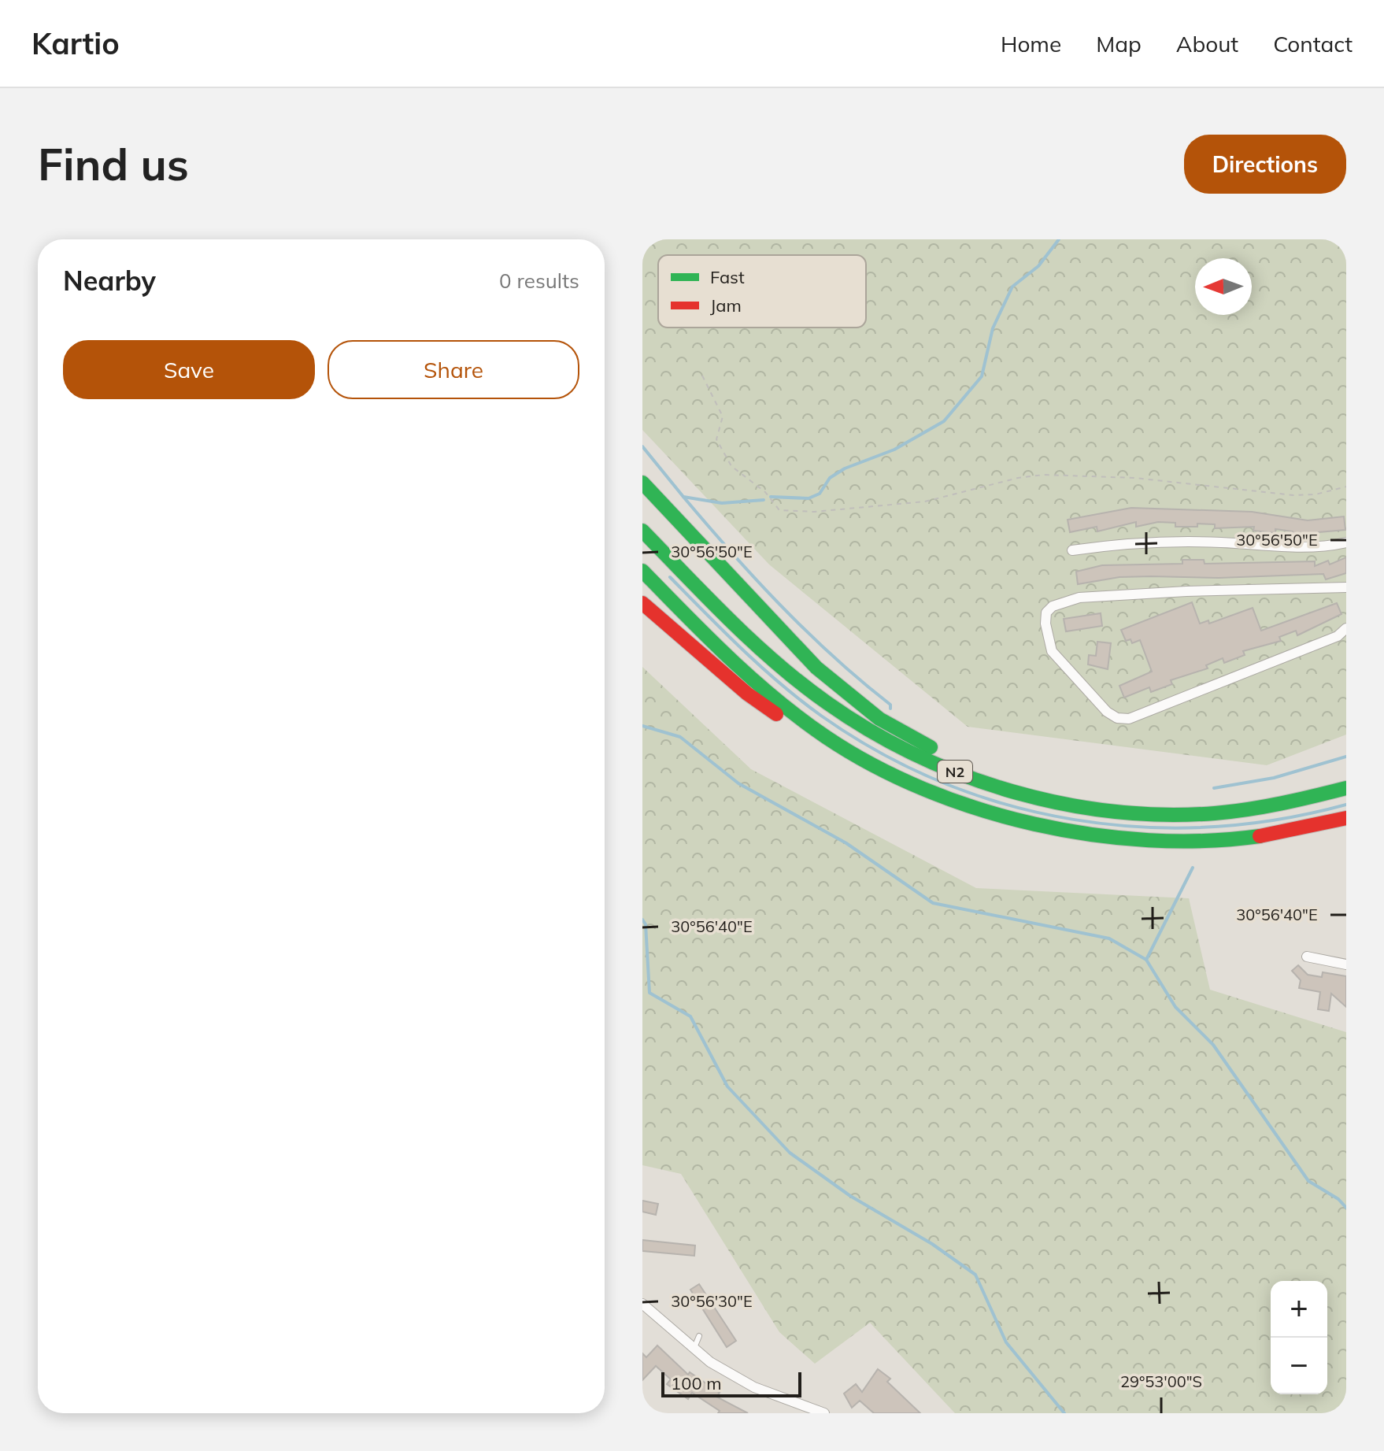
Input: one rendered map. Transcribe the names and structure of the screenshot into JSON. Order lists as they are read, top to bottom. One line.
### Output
{"streets":{"highway":["N2"]},"legend":["Fast","Jam"],"scale_bar":"100 m","north":"left","page":{"header":"Kartio","nav":["Home","Map","About","Contact"],"buttons":["Directions",["Save","Share"]],"title":"Find us","heading":["Nearby","0 results"],"map_buttons":["+","−"],"scale":"100 m"},"coordinates":["30°56'50\"E","30°56'40\"E","30°56'30\"E","29°53'00\"S"]}
